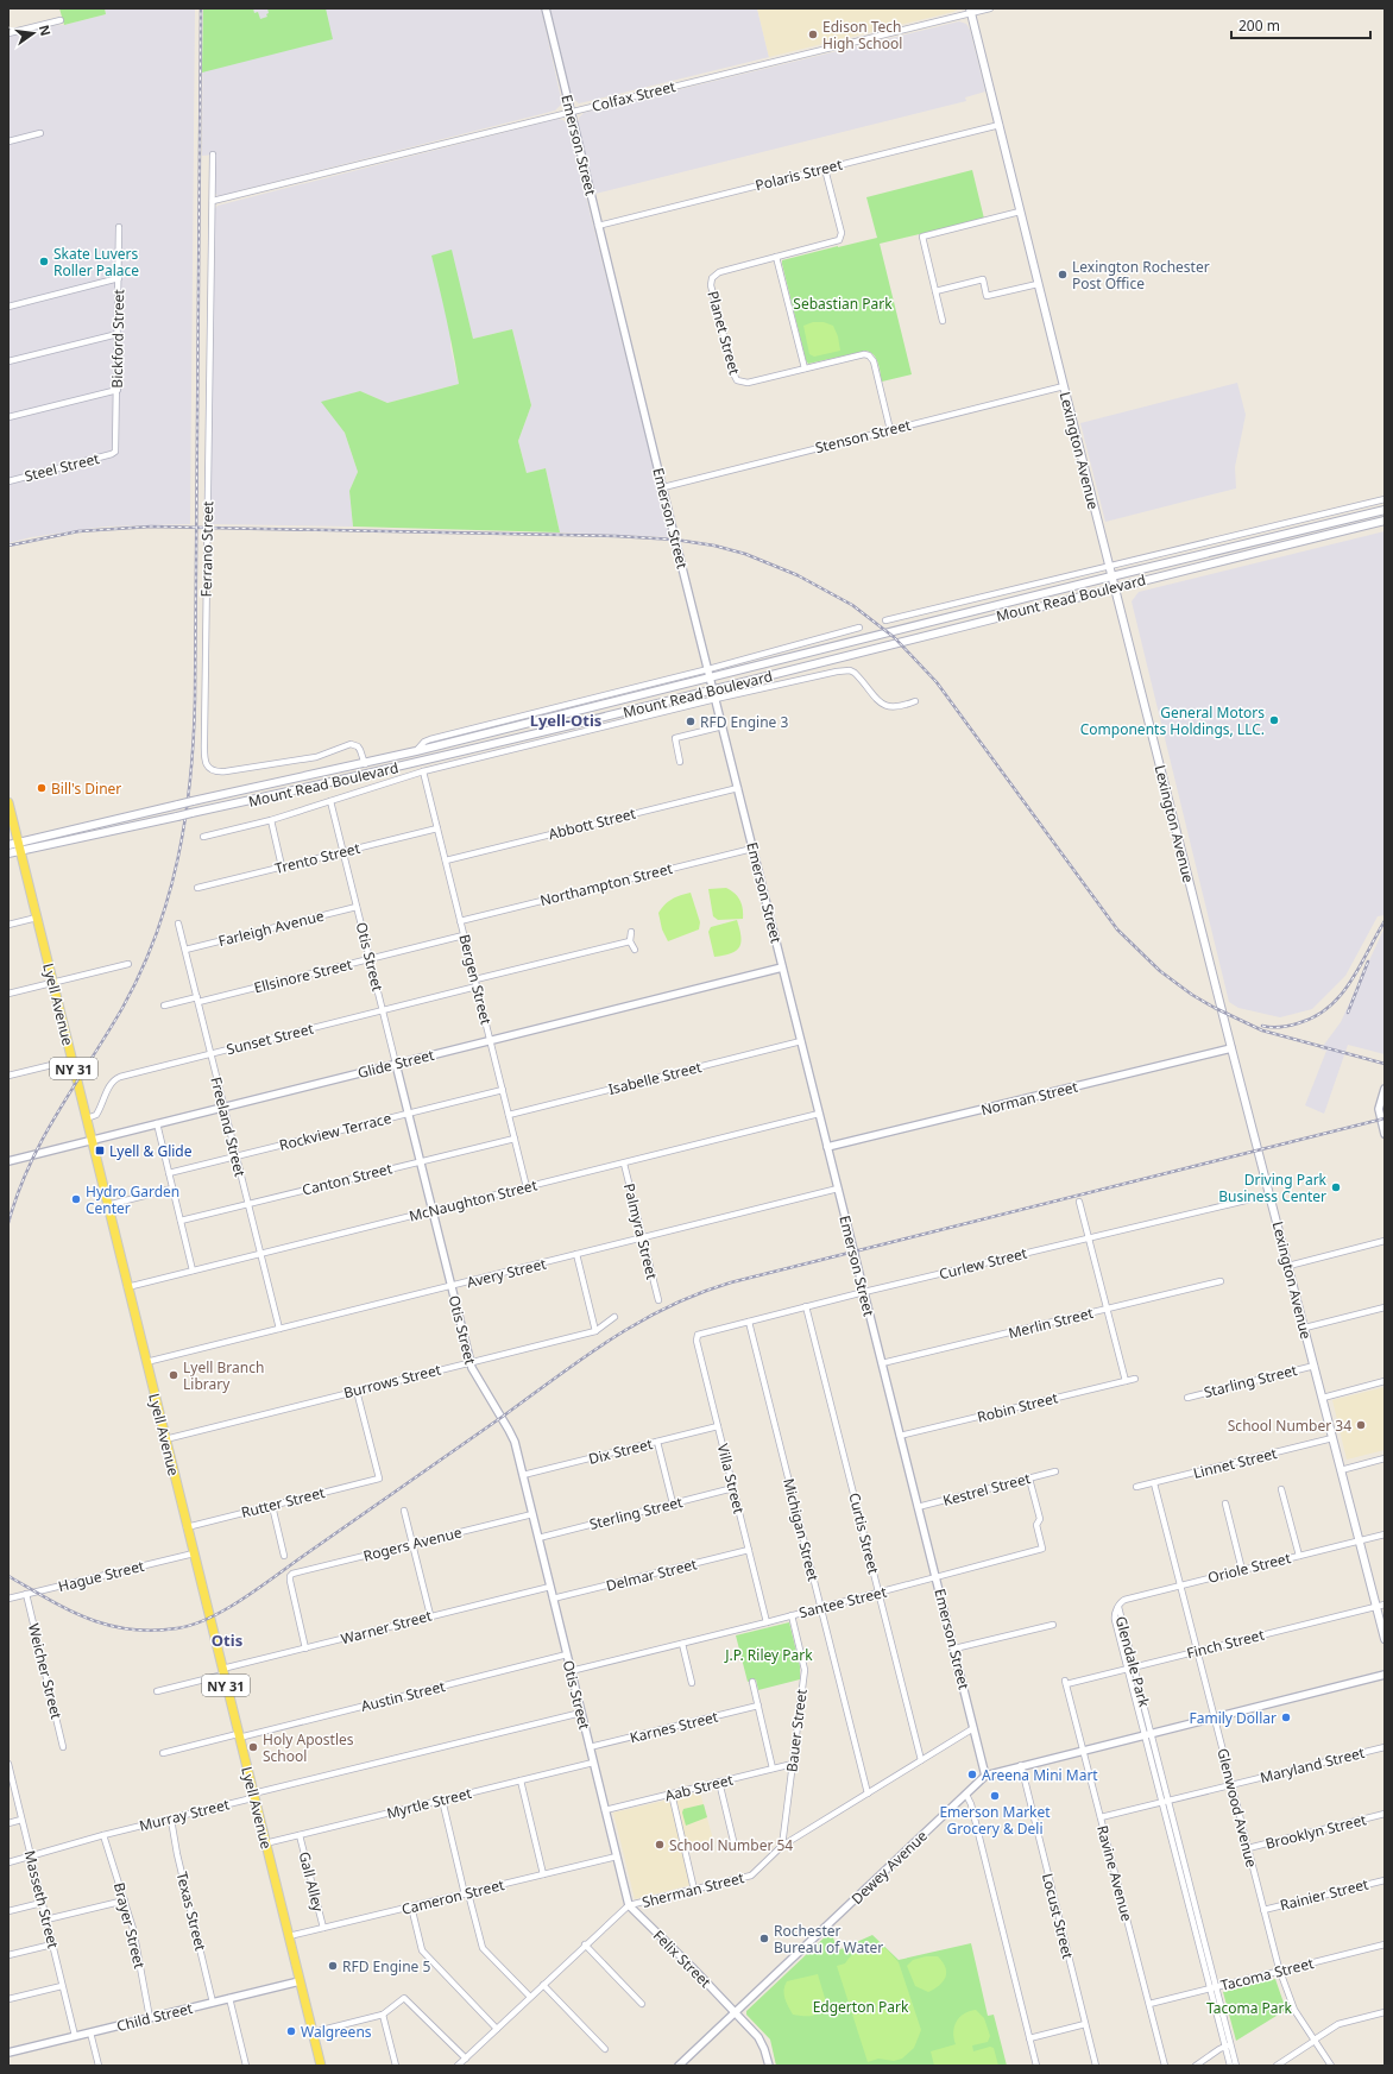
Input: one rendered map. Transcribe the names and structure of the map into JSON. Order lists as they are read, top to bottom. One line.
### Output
{"streets":{"main road":["Lexington Avenue","Mount Read Boulevard","Lyell Avenue","NY 31"],"street":["Colfax Street","Emerson Street","Polaris Street","Planet Street","Bickford Street","Stenson Street","Steel Street","Ferrano Street","Abbott Street","Trento Street","Northampton Street","Farleigh Avenue","Otis Street","Ellsinore Street","Bergen Street","Sunset Street","Glide Street","Isabelle Street","Norman Street","Freeland Street","Rockview Terrace","Canton Street","McNaughton Street","Palmyra Street","Curlew Street","Avery Street","Merlin Street","Burrows Street","Starling Street","Robin Street","Dix Street","Linnet Street","Villa Street","Kestrel Street","Rutter Street","Sterling Street","Michigan Street","Curtis Street","Rogers Avenue","Oriole Street","Delmar Street","Hague Street","Santee Street","Warner Street","Finch Street","Glendale Park","Weicher Street","Austin Street","Karnes Street","Bauer Street","Maryland Street","Aab Street","Myrtle Street","Glenwood Avenue","Murray Street","Brooklyn Street","Dewey Avenue","Ravine Avenue","Gall Alley","Sherman Street","Rainier Street","Cameron Street","Masseth Street","Texas Street","Locust Street","Brayer Street","Felix Street","Tacoma Street","Child Street"]},"crossings":[["Colfax Street","Emerson Street"],["Colfax Street","Lexington Avenue"],["Colfax Street","Ferrano Street"],["Emerson Street","Polaris Street"],["Emerson Street","Stenson Street"],["Emerson Street","Mount Read Boulevard"],["Emerson Street","Abbott Street"],["Emerson Street","Northampton Street"],["Emerson Street","Glide Street"],["Emerson Street","Isabelle Street"],["Emerson Street","Norman Street"],["Emerson Street","McNaughton Street"],["Emerson Street","Curlew Street"],["Emerson Street","Avery Street"],["Emerson Street","Merlin Street"],["Emerson Street","Robin Street"],["Emerson Street","Kestrel Street"],["Emerson Street","Santee Street"],["Emerson Street","Dewey Avenue"],["Emerson Street","Sherman Street"],["Polaris Street","Planet Street"],["Polaris Street","Lexington Avenue"],["Planet Street","Stenson Street"],["Bickford Street","Steel Street"],["Stenson Street","Lexington Avenue"],["Lexington Avenue","Mount Read Boulevard"],["Lexington Avenue","Norman Street"],["Lexington Avenue","Curlew Street"],["Lexington Avenue","Starling Street"],["Lexington Avenue","Linnet Street"],["Lexington Avenue","Oriole Street"],["Lexington Avenue","Finch Street"],["Ferrano Street","Mount Read Boulevard"],["Mount Read Boulevard","Otis Street"],["Mount Read Boulevard","Bergen Street"],["Mount Read Boulevard","Lyell Avenue"],["Abbott Street","Bergen Street"],["Trento Street","Otis Street"],["Trento Street","Bergen Street"],["Northampton Street","Bergen Street"],["Farleigh Avenue","Otis Street"],["Farleigh Avenue","Freeland Street"],["Otis Street","Ellsinore Street"],["Otis Street","Sunset Street"],["Otis Street","Glide Street"],["Otis Street","Rockview Terrace"],["Otis Street","Canton Street"],["Otis Street","McNaughton Street"],["Otis Street","Avery Street"],["Otis Street","Burrows Street"],["Otis Street","Dix Street"],["Otis Street","Sterling Street"],["Otis Street","Rogers Avenue"],["Otis Street","Delmar Street"],["Otis Street","Santee Street"],["Otis Street","Warner Street"],["Otis Street","Austin Street"],["Otis Street","Karnes Street"],["Otis Street","Aab Street"],["Otis Street","Myrtle Street"],["Otis Street","Murray Street"],["Otis Street","Sherman Street"],["Otis Street","Cameron Street"],["Otis Street","Felix Street"],["Ellsinore Street","Bergen Street"],["Ellsinore Street","Freeland Street"],["Bergen Street","Sunset Street"],["Bergen Street","Glide Street"],["Bergen Street","Isabelle Street"],["Bergen Street","Rockview Terrace"],["Bergen Street","Canton Street"],["Bergen Street","McNaughton Street"],["Lyell Avenue","Sunset Street"],["Lyell Avenue","Glide Street"],["Lyell Avenue","McNaughton Street"],["Lyell Avenue","Avery Street"],["Lyell Avenue","Burrows Street"],["Lyell Avenue","Rutter Street"],["Lyell Avenue","Hague Street"],["Lyell Avenue","Warner Street"],["Lyell Avenue","Austin Street"],["Lyell Avenue","Myrtle Street"],["Lyell Avenue","Murray Street"],["Lyell Avenue","Cameron Street"],["Lyell Avenue","Child Street"],["Sunset Street","Freeland Street"],["Glide Street","Freeland Street"],["Freeland Street","Rockview Terrace"],["Freeland Street","Canton Street"],["Freeland Street","McNaughton Street"],["Freeland Street","Avery Street"],["McNaughton Street","Palmyra Street"],["Palmyra Street","Avery Street"],["Curlew Street","Villa Street"],["Curlew Street","Michigan Street"],["Curlew Street","Curtis Street"],["Burrows Street","Rutter Street"],["Dix Street","Villa Street"],["Linnet Street","Glenwood Avenue"],["Villa Street","Sterling Street"],["Villa Street","Delmar Street"],["Villa Street","Santee Street"],["Kestrel Street","Santee Street"],["Michigan Street","Santee Street"],["Michigan Street","Sherman Street"],["Curtis Street","Santee Street"],["Curtis Street","Sherman Street"],["Rogers Avenue","Warner Street"],["Oriole Street","Glendale Park"],["Oriole Street","Glenwood Avenue"],["Hague Street","Weicher Street"],["Santee Street","Bauer Street"],["Finch Street","Glendale Park"],["Finch Street","Glenwood Avenue"],["Finch Street","Ravine Avenue"],["Glendale Park","Maryland Street"],["Glendale Park","Dewey Avenue"],["Glendale Park","Tacoma Street"],["Bauer Street","Aab Street"],["Bauer Street","Sherman Street"],["Maryland Street","Glenwood Avenue"],["Maryland Street","Ravine Avenue"],["Myrtle Street","Gall Alley"],["Glenwood Avenue","Brooklyn Street"],["Glenwood Avenue","Dewey Avenue"],["Glenwood Avenue","Rainier Street"],["Glenwood Avenue","Tacoma Street"],["Murray Street","Masseth Street"],["Murray Street","Texas Street"],["Murray Street","Brayer Street"],["Dewey Avenue","Ravine Avenue"],["Dewey Avenue","Locust Street"],["Dewey Avenue","Felix Street"],["Ravine Avenue","Tacoma Street"],["Gall Alley","Cameron Street"],["Sherman Street","Felix Street"],["Masseth Street","Child Street"],["Texas Street","Child Street"],["Brayer Street","Child Street"]],"districts":["Lyell-Otis","Otis"],"parks":["Sebastian Park","J.P. Riley Park","Edgerton Park","Tacoma Park"],"places":{"other":["Edison Tech High School","Skate Luvers Roller Palace","Lexington Rochester Post Office","General Motors Components Holdings, LLC.","RFD Engine 3","Bill's Diner","Driving Park Business Center","Hydro Garden Center","Lyell Branch Library","School Number 34","Family Dollar","Holy Apostles School","Areena Mini Mart","Emerson Market Grocery & Deli","School Number 54","Rochester Bureau of Water","RFD Engine 5","Walgreens"],"transit":["Lyell & Glide"]},"scale_bar":"200 m","north":"right"}
